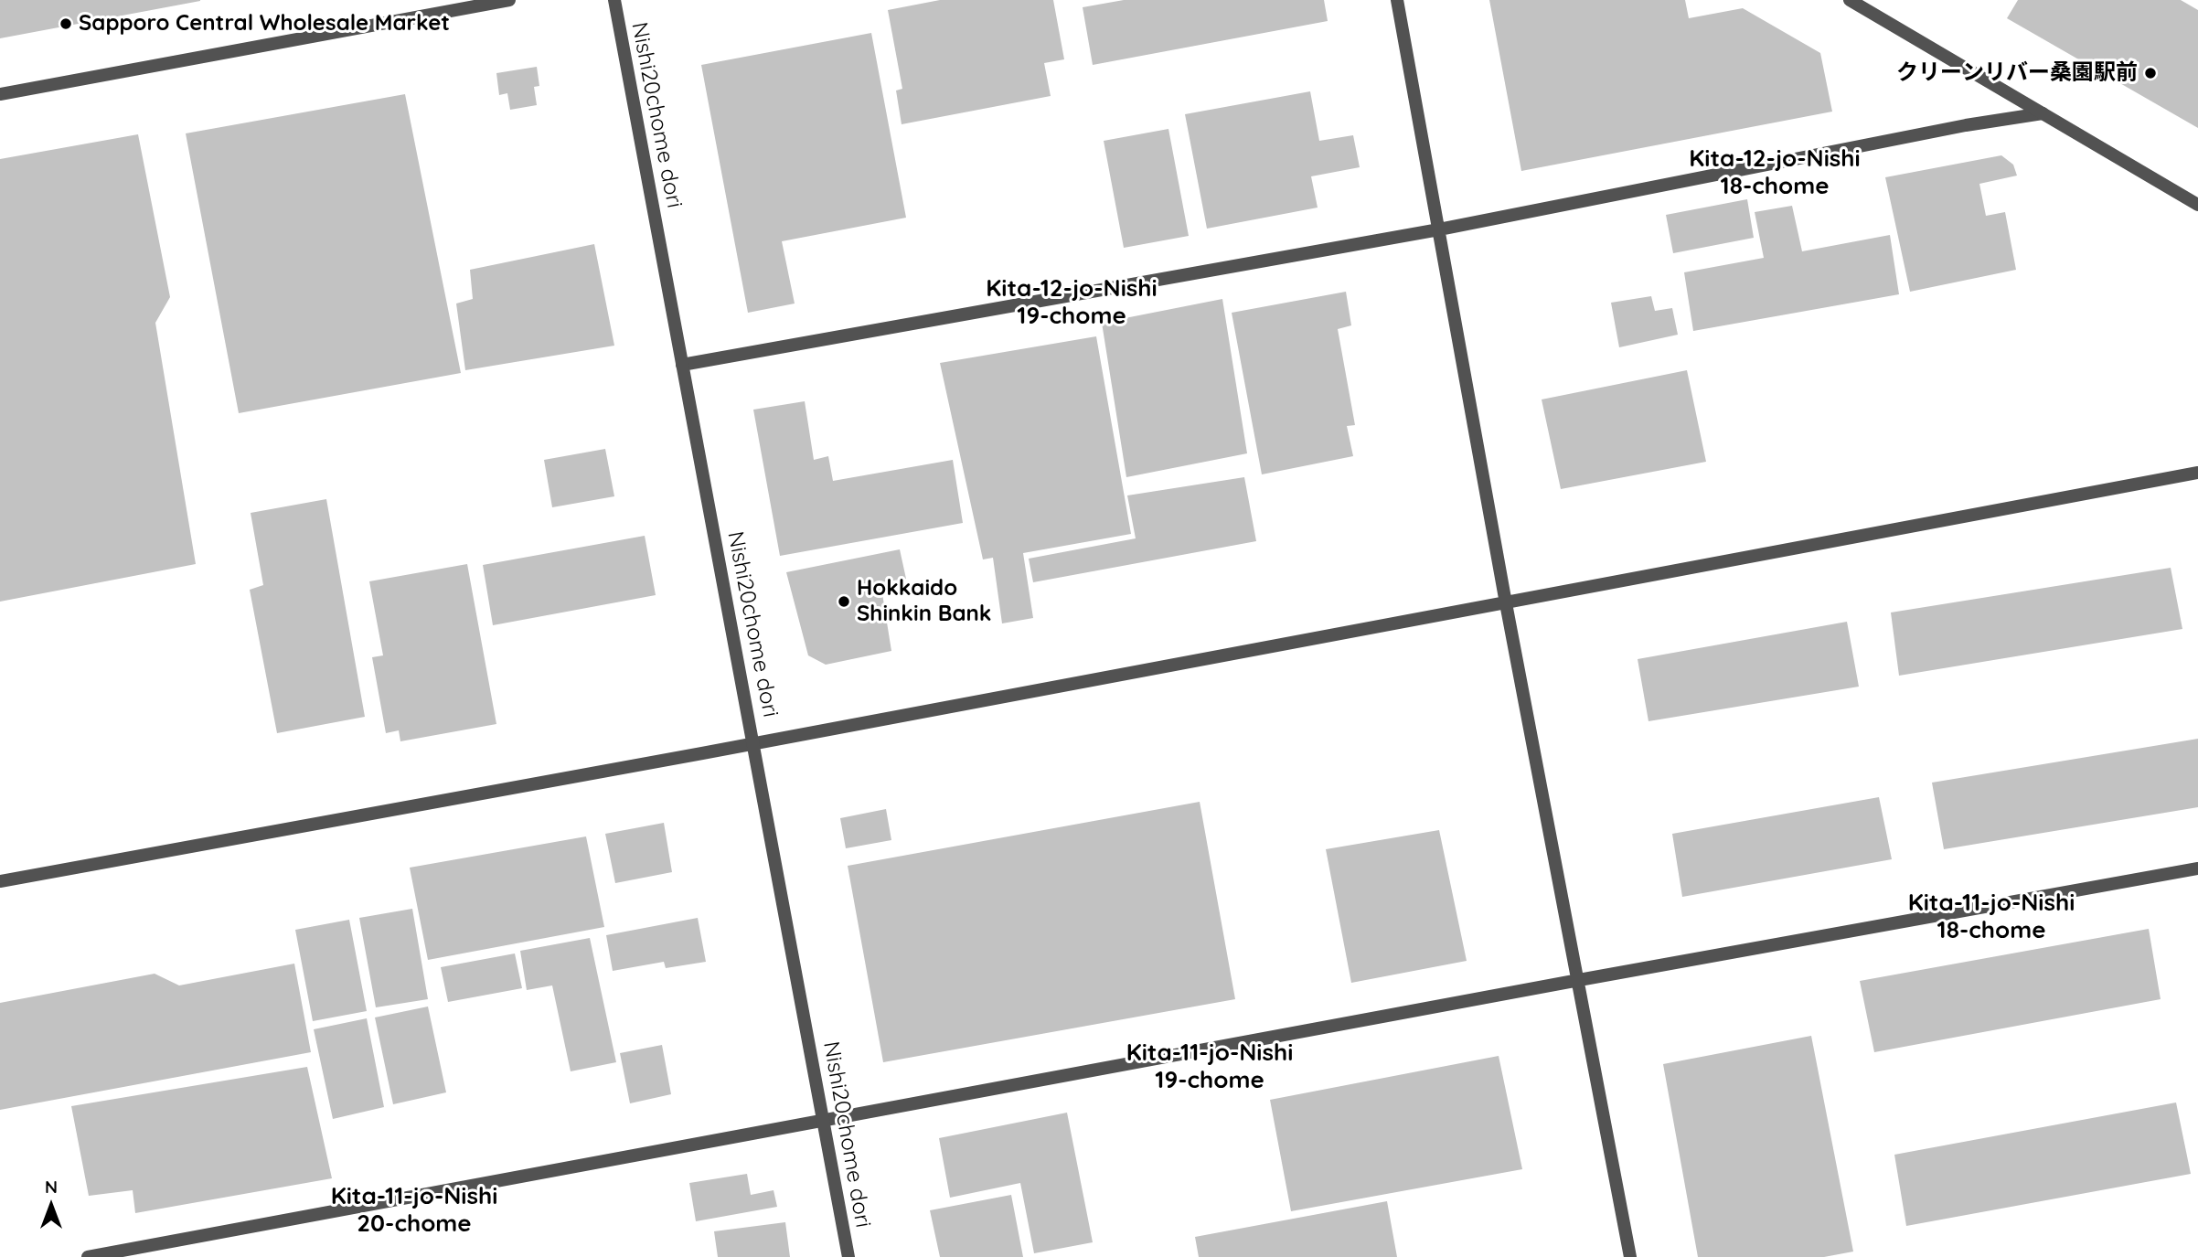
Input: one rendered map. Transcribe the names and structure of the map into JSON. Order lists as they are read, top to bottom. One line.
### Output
{"streets":{"street":["Nishi20chome dori"]},"districts":["Kita-12-jo-Nishi 18-chome","Kita-12-jo-Nishi 19-chome","Kita-11-jo-Nishi 18-chome","Kita-11-jo-Nishi 19-chome","Kita-11-jo-Nishi 20-chome"],"places":["Sapporo Central Wholesale Market","クリーンリバー桑園駅前","Hokkaido Shinkin Bank"],"north":"top"}
